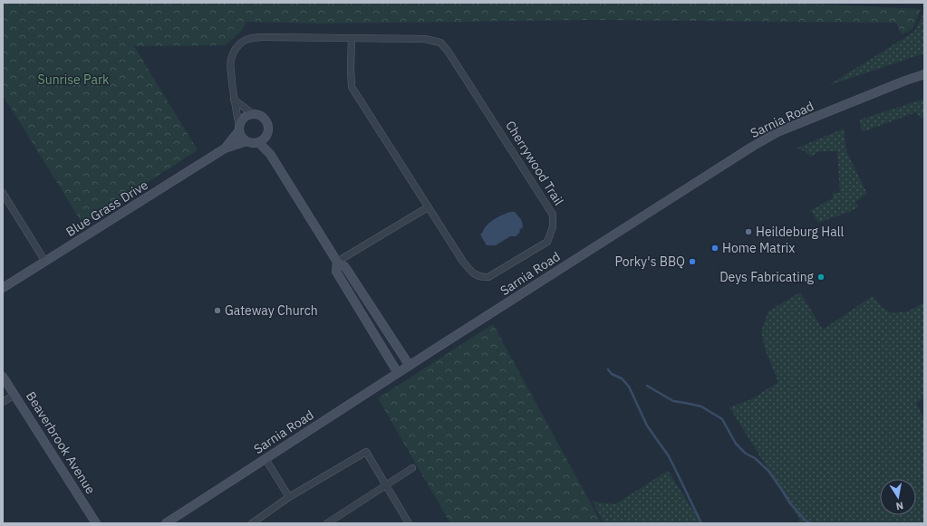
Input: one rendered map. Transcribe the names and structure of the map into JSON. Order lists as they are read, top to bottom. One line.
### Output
{"streets":{"street":["Sarnia Road","Cherrywood Trail","Blue Grass Drive","Beaverbrook Avenue"]},"crossings":[["Cherrywood Trail","Blue Grass Drive"]],"parks":["Sunrise Park"],"places":["Heildeburg Hall","Home Matrix","Porky's BBQ","Deys Fabricating","Gateway Church"],"north":"bottom"}
